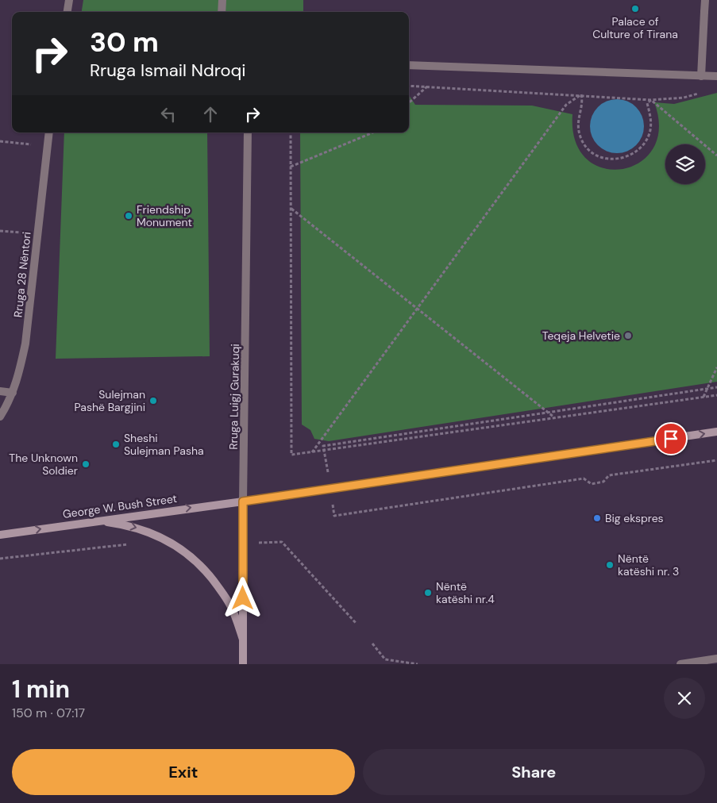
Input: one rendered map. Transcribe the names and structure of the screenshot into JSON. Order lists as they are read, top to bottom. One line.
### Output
{"streets":{"main road":["Rruga Luigj Gurakuqi","George W. Bush Street"],"street":["Rruga 28 Nëntori"]},"crossings":[["Rruga Luigj Gurakuqi","George W. Bush Street"]],"one_way":["George W. Bush Street"],"places":["Palace of Culture of Tirana","Friendship Monument","Teqeja Helvetie","Sulejman Pashë Bargjini","Sheshi Sulejman Pasha","The Unknown Soldier","Big ekspres","Nëntë katëshi nr. 3","Nëntë katëshi nr.4"],"page":{"turn":["30 m","Rruga Ismail Ndroqi"],"heading":["1 min","150 m · 07:17"],"buttons":["Exit","Share"]}}
